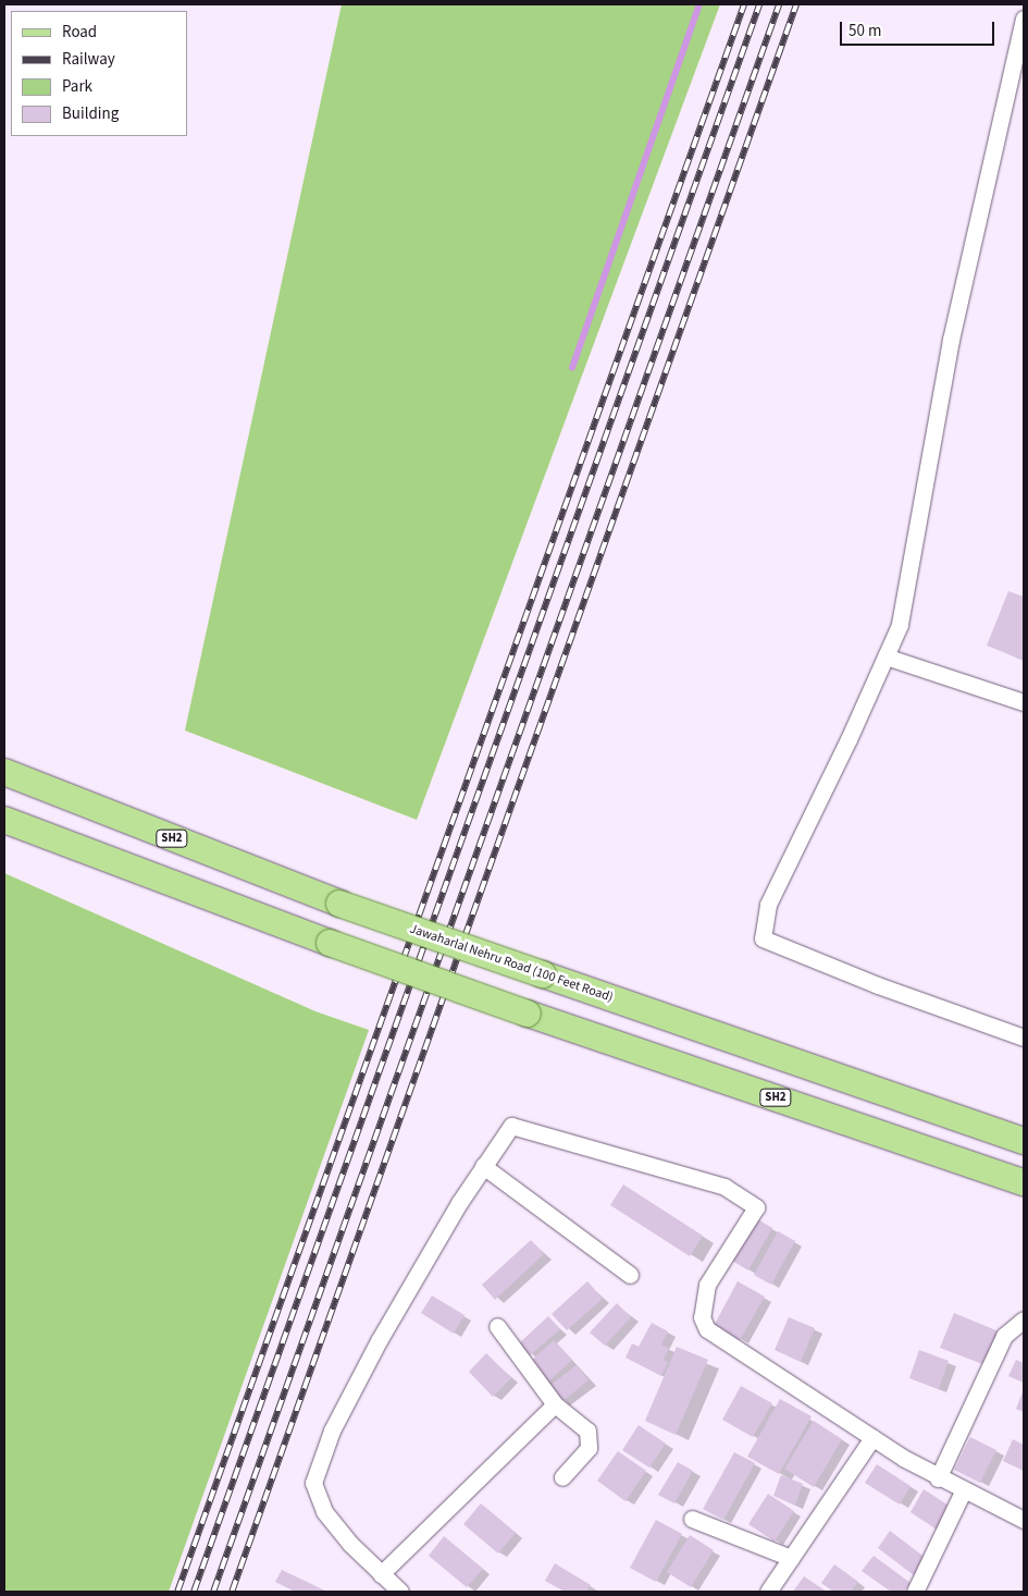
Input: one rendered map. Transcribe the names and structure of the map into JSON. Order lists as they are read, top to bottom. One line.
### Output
{"streets":{"main road":["SH2","Jawaharlal Nehru Road (100 Feet Road)"]},"legend":["Road","Railway","Park","Building"],"scale_bar":"50 m"}
